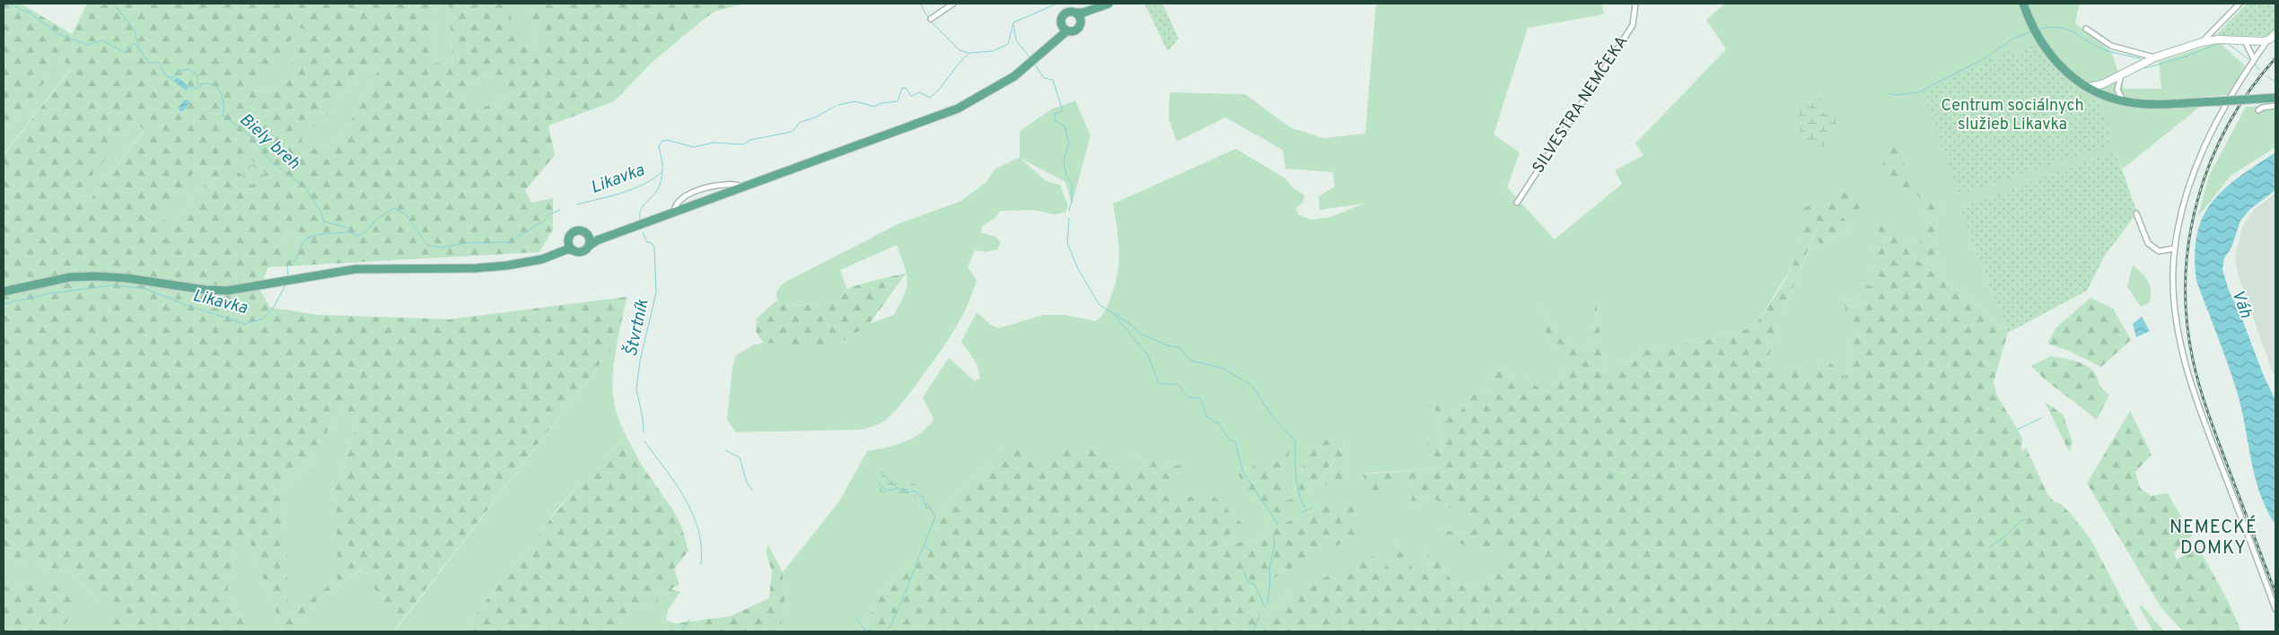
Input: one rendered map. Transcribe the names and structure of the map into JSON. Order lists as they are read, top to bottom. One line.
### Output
{"streets":{"street":["SILVESTRA NEMČEKA"]},"districts":["NEMECKÉ DOMKY"],"water":["Biely breh","Likavka","Váh","Štvrtník"],"parks":["Centrum sociálnych služieb Likavka"]}
